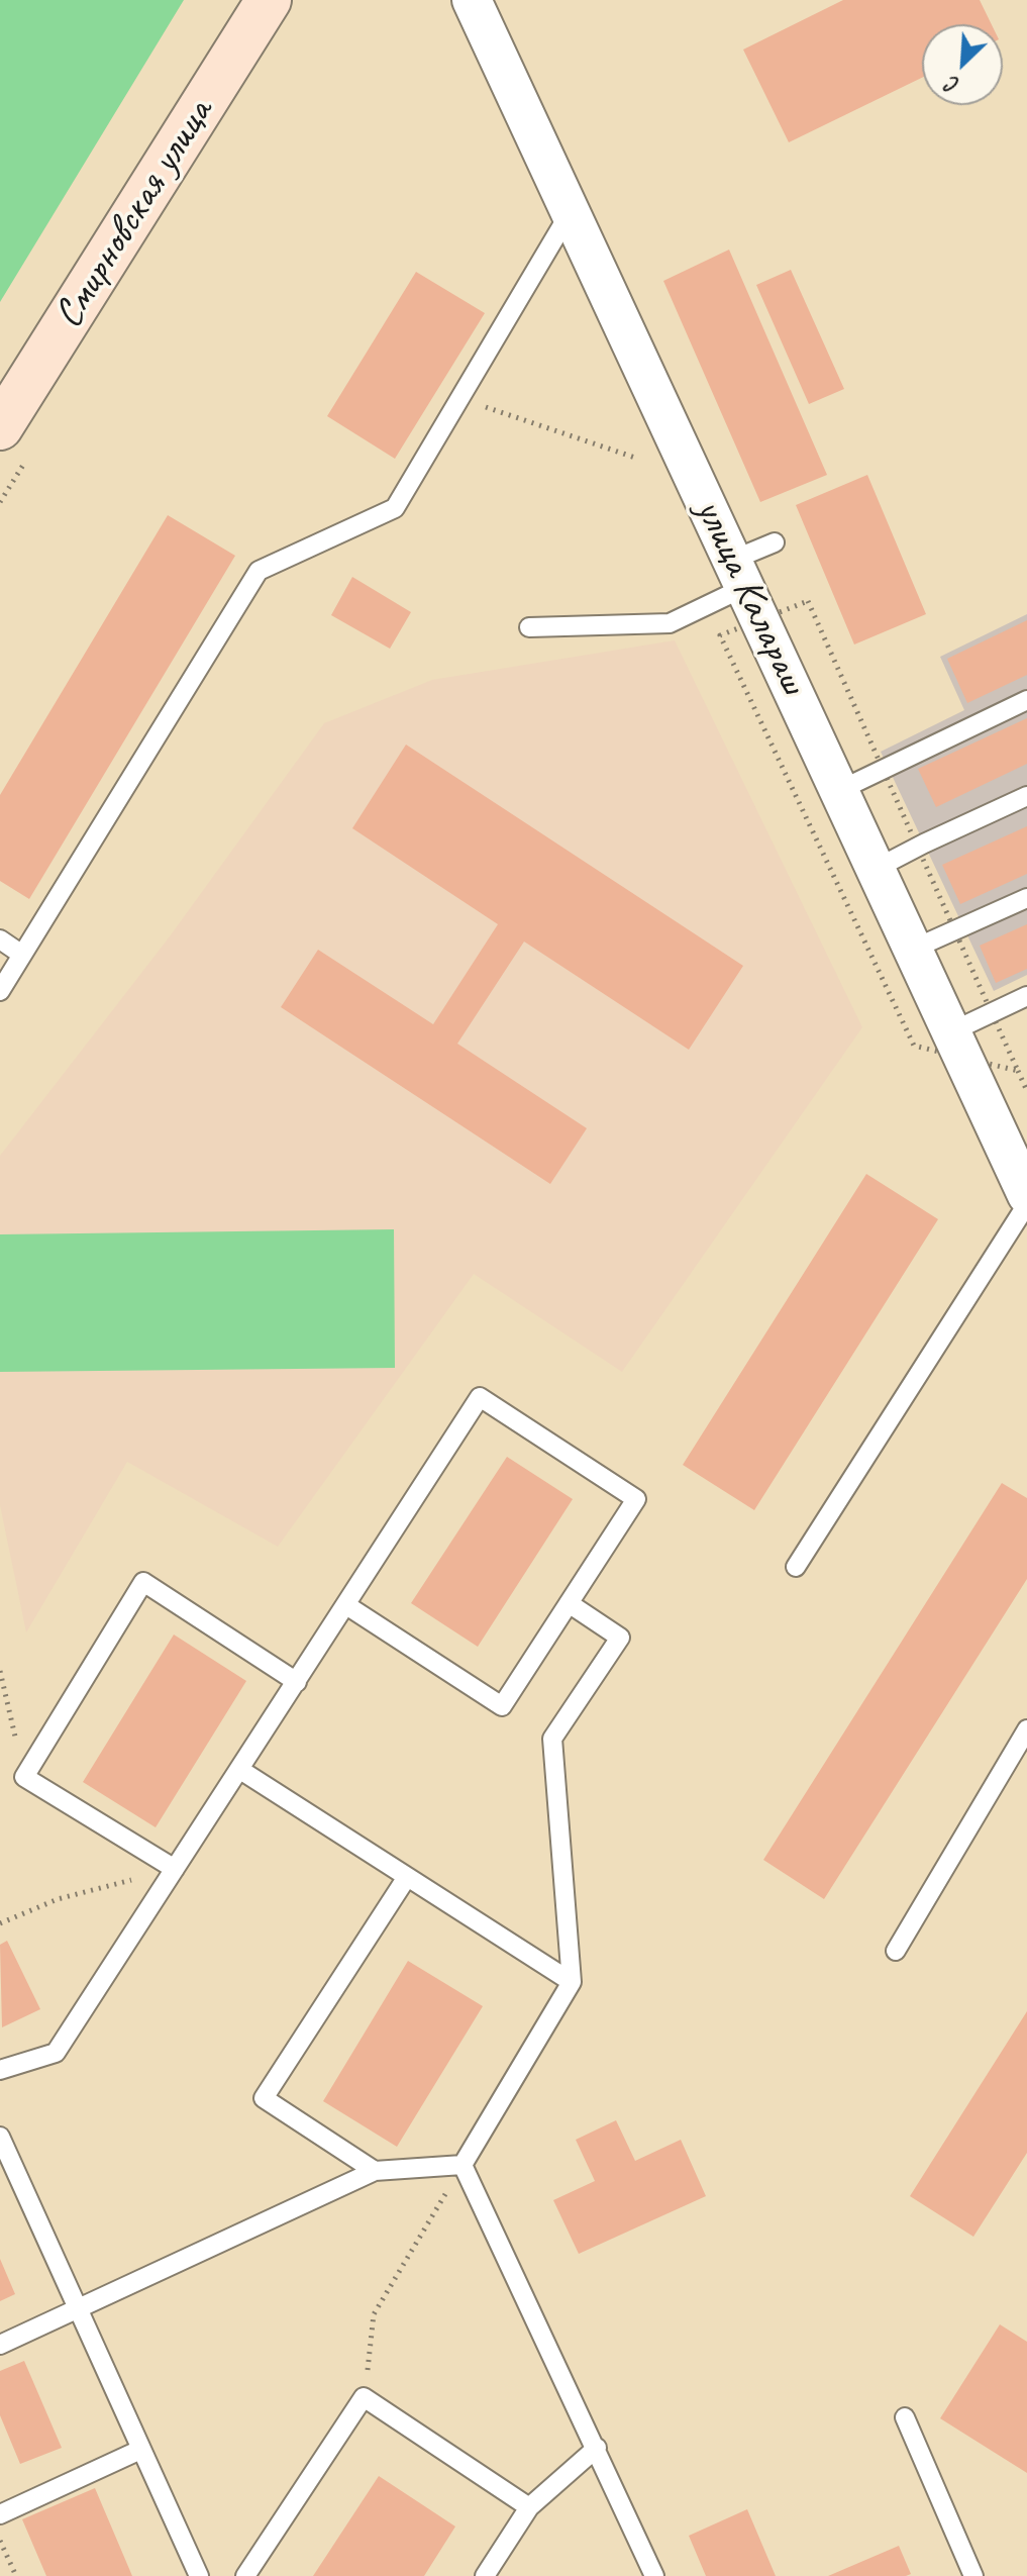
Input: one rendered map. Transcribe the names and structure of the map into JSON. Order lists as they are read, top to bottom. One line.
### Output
{"streets":{"main road":["Смирновская улица"],"street":["улица Калараш"]},"north":"bottom left"}
